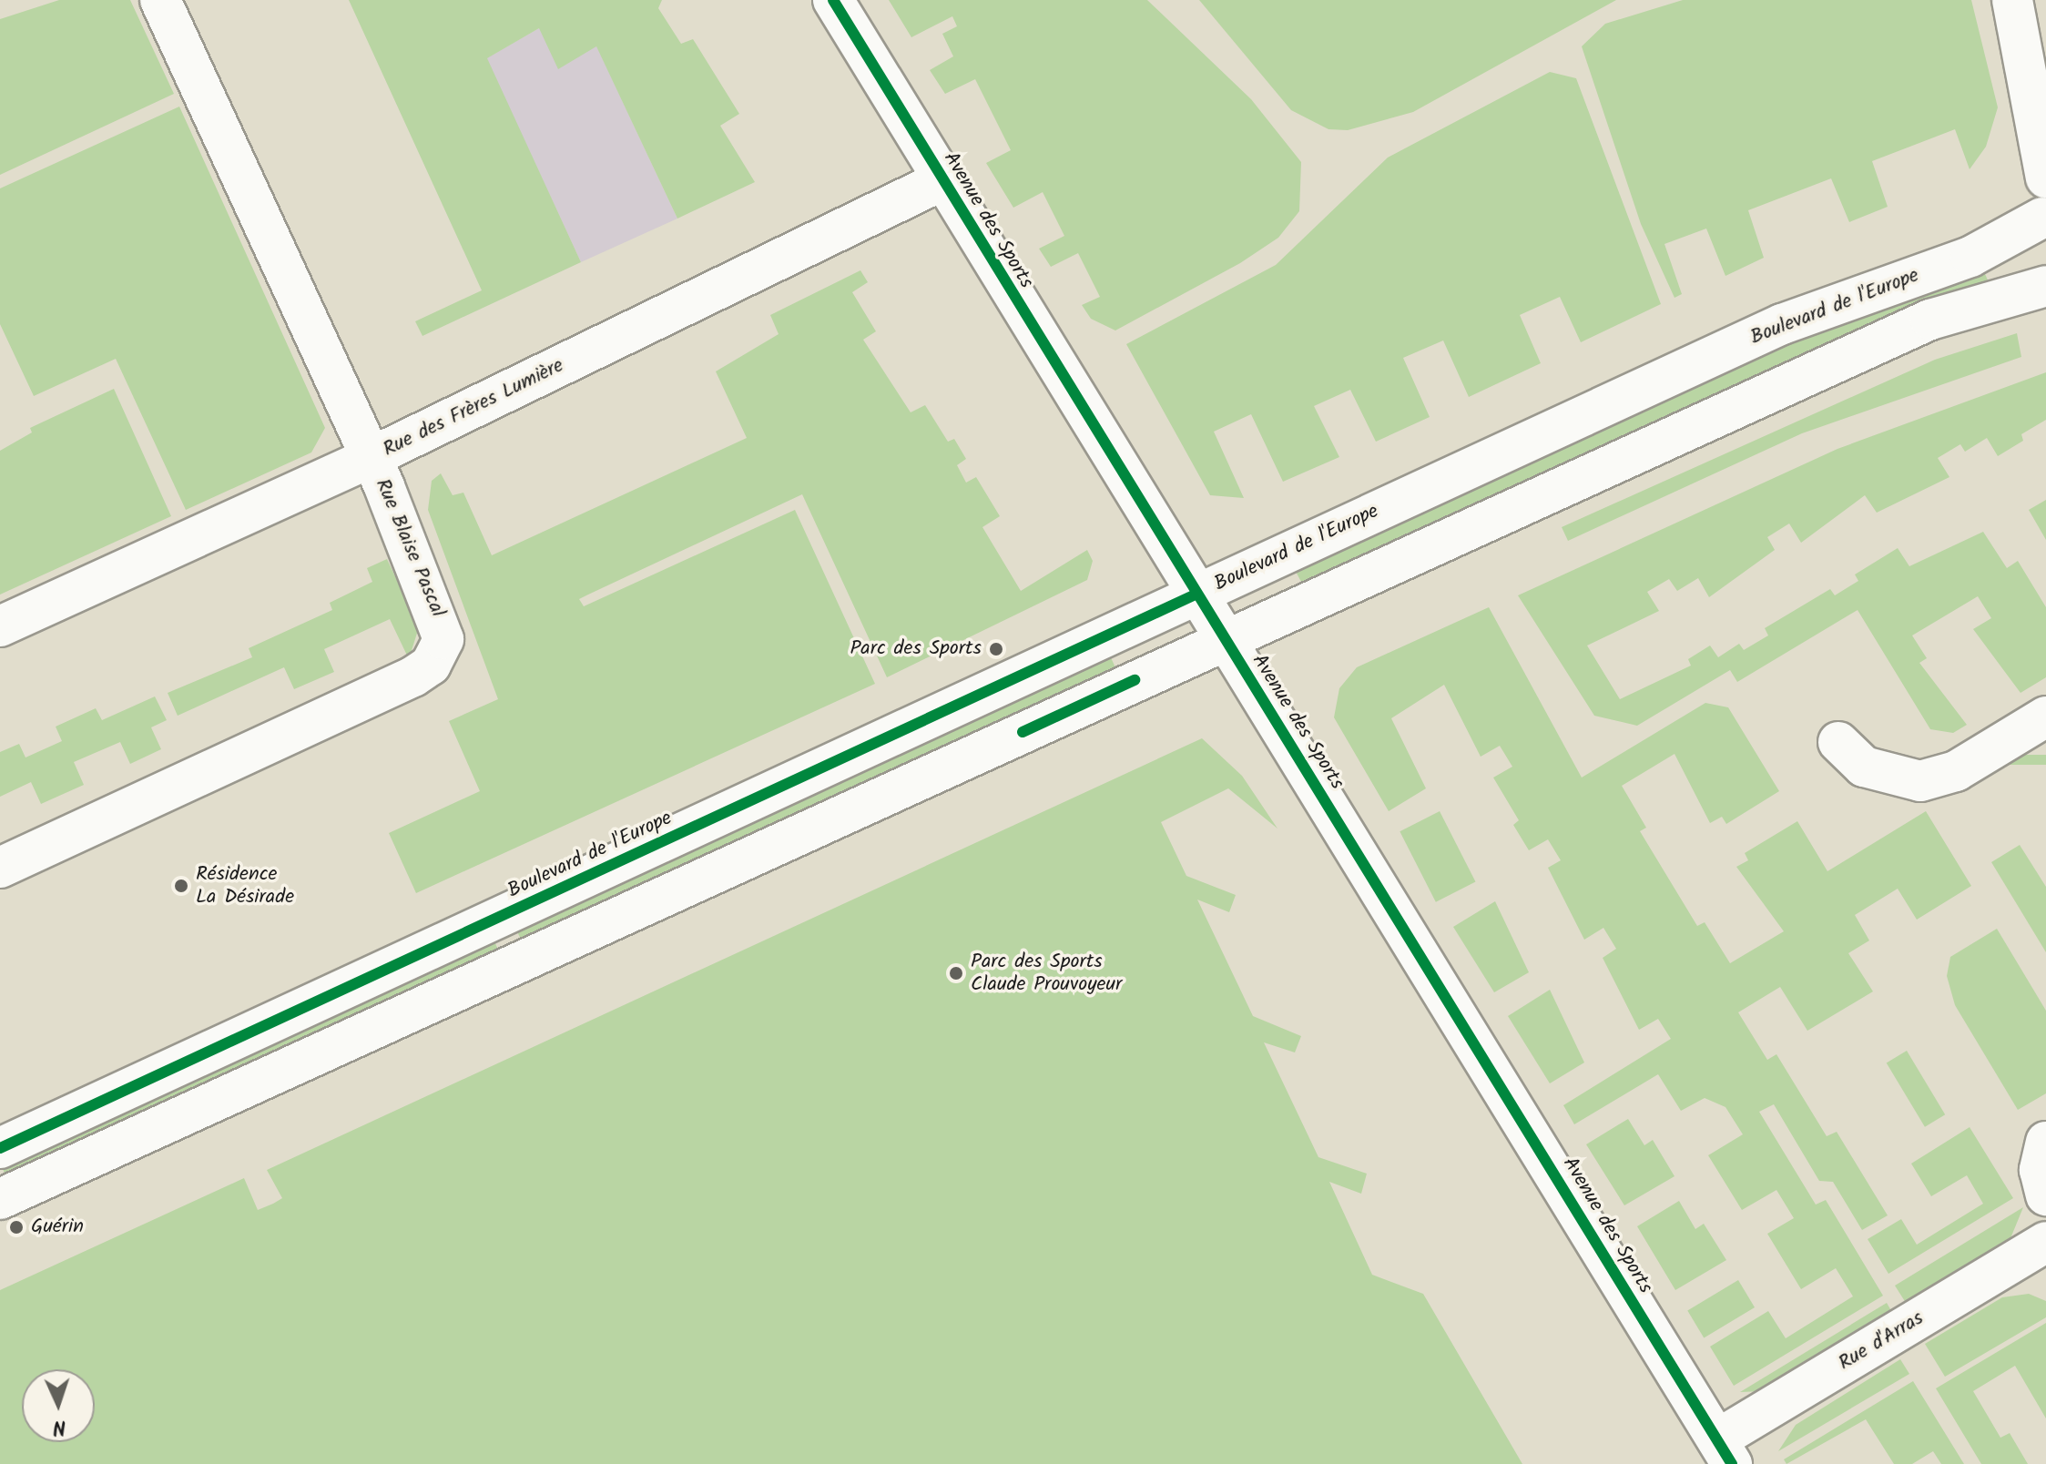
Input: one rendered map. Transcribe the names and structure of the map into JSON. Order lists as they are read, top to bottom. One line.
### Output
{"streets":{"street":["Avenue des Sports","Boulevard de l'Europe","Rue des Frères Lumière","Rue Blaise Pascal","Rue d'Arras"]},"crossings":[["Avenue des Sports","Boulevard de l'Europe"],["Avenue des Sports","Rue des Frères Lumière"],["Avenue des Sports","Rue d'Arras"],["Rue des Frères Lumière","Rue Blaise Pascal"]],"places":["Parc des Sports","Résidence La Désirade","Parc des Sports Claude Prouvoyeur","Guérin"],"north":"bottom"}
